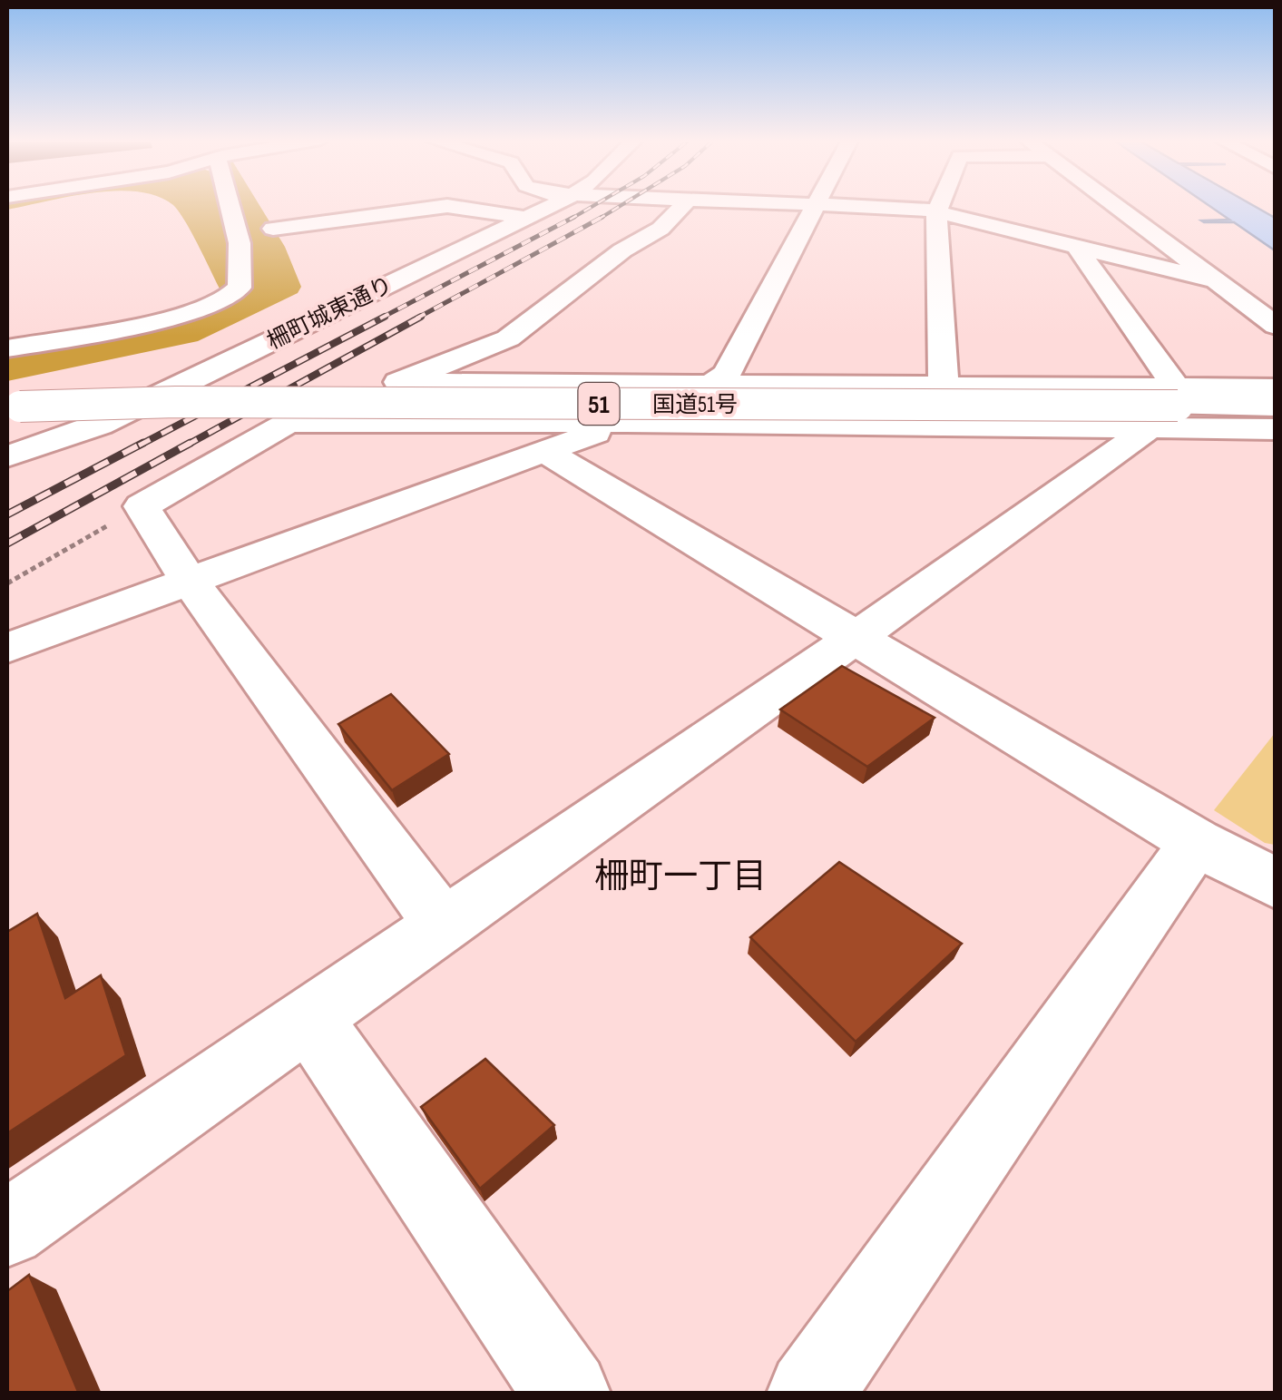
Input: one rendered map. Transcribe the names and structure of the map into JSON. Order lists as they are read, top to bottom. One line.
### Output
{"streets":{"highway":["51","国道51号"],"street":["柵町城東通り"]},"districts":["柵町一丁目"]}
